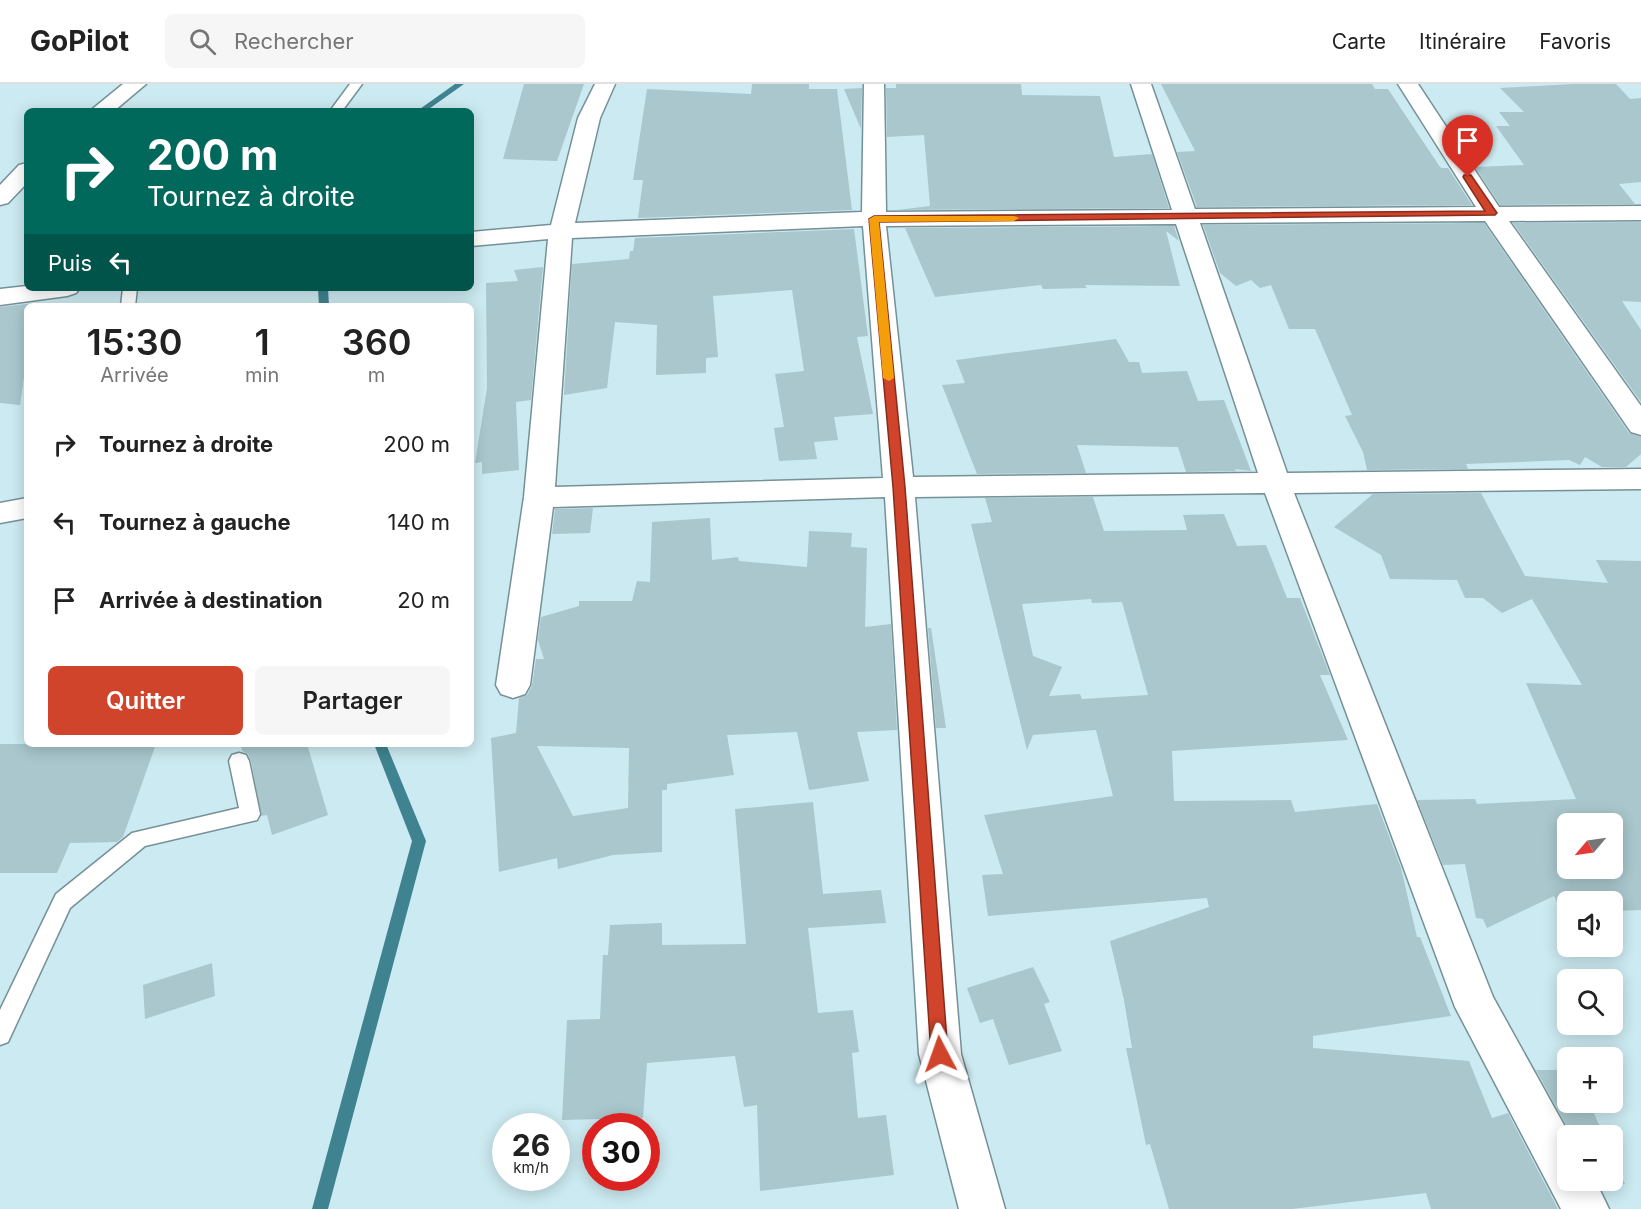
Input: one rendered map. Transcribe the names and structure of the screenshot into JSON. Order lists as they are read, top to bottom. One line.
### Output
{"north":"bottom left","page":{"header":"GoPilot","search":"Rechercher","nav":["Carte","Itinéraire","Favoris"],"turn":["200 m","Tournez à droite"],"then":"Puis","eta":["15:30","Arrivée","1","min","360","m"],"list":[{"name":"Tournez à droite","value":"200 m"},{"name":"Tournez à gauche","value":"140 m"},{"name":"Arrivée à destination","value":"20 m"}],"buttons":["Quitter","Partager"],"map_buttons":["+","−"],"speed":"26 km/h","limit":"30"}}
